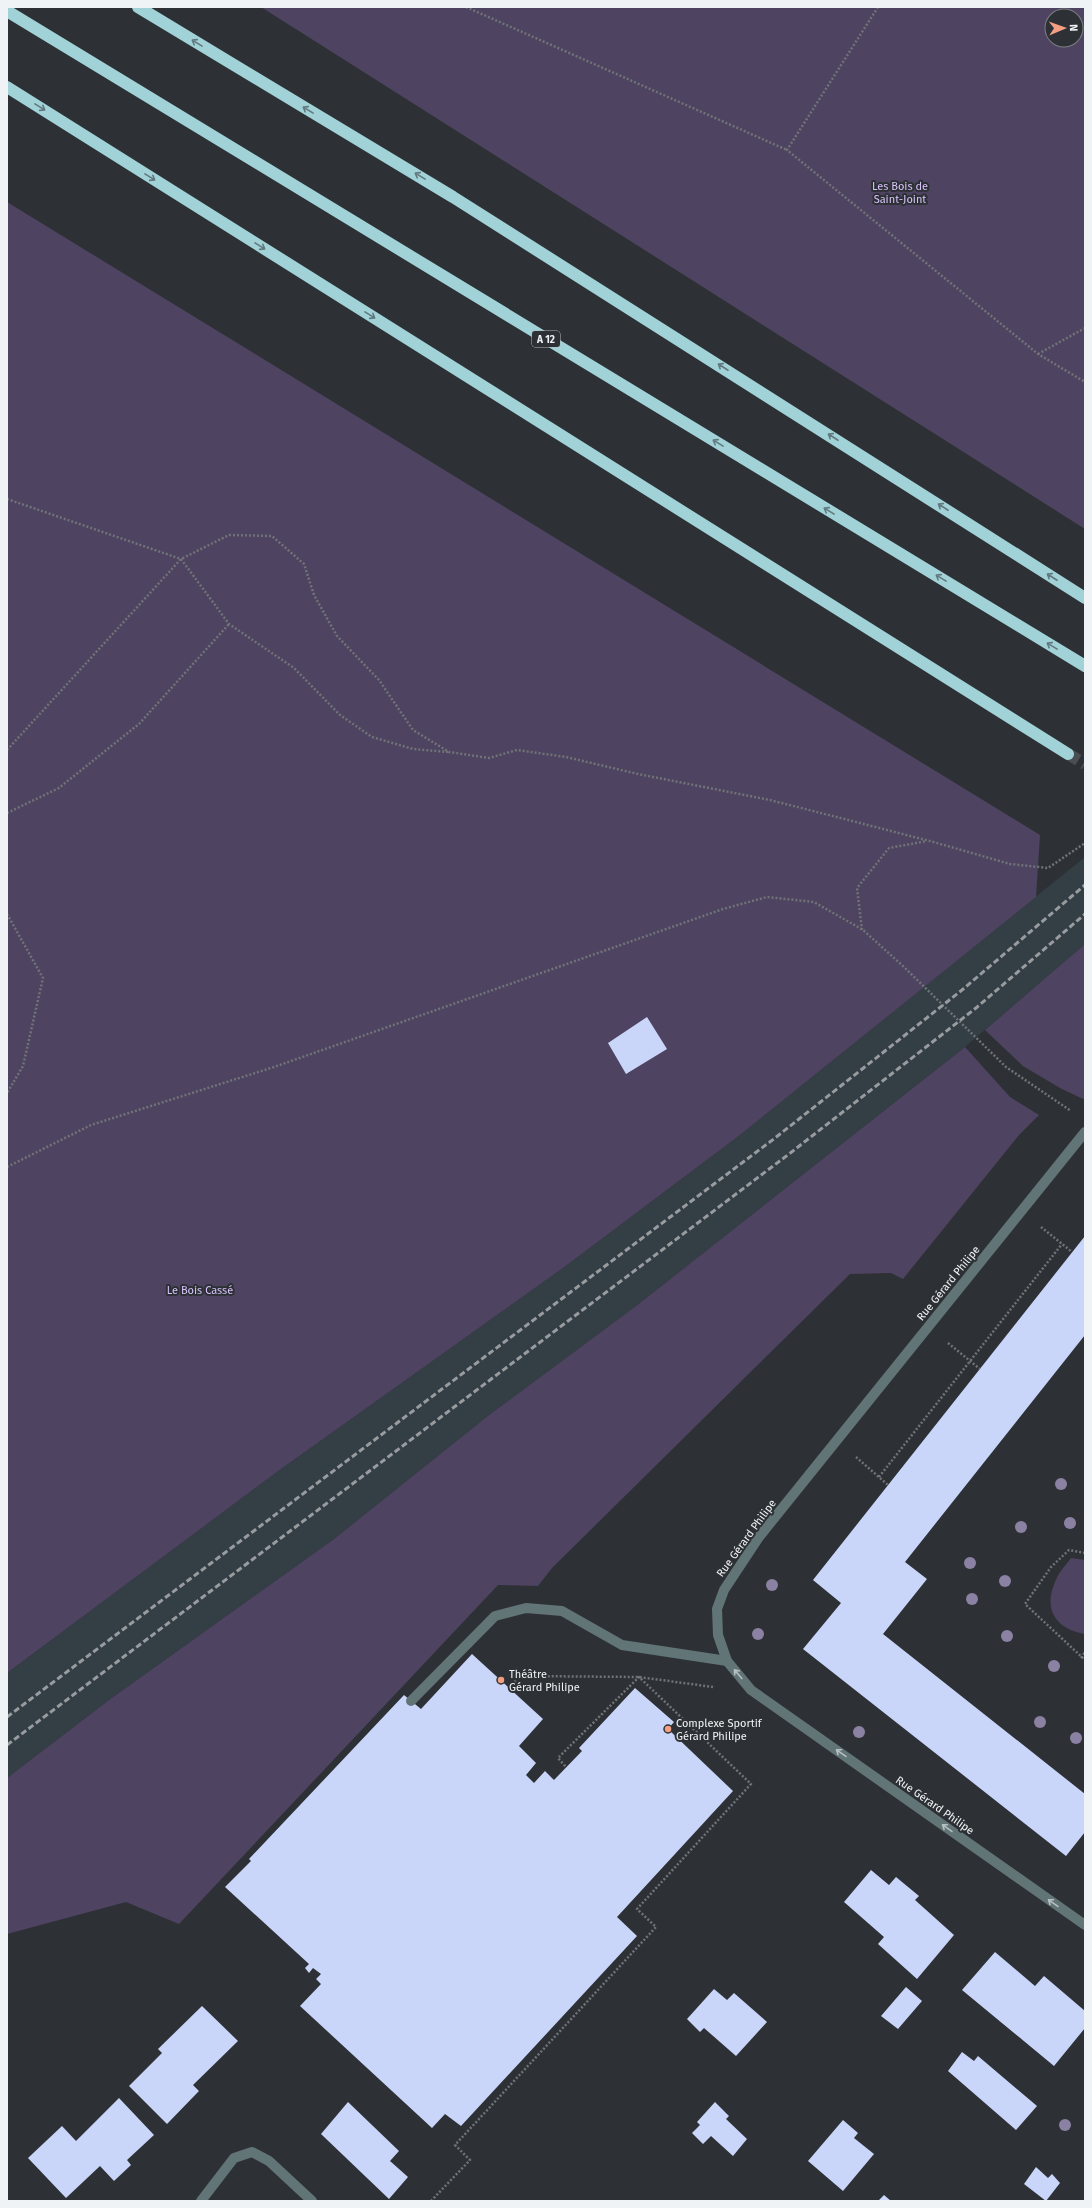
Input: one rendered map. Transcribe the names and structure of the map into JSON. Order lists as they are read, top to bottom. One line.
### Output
{"streets":{"highway":["A 12"],"street":["Rue Gérard Philipe"]},"one_way":["Rue Gérard Philipe"],"parks":["Les Bois de Saint-Joint","Le Bois Cassé"],"places":["Théâtre Gérard Philipe","Complexe Sportif Gérard Philipe"],"north":"right"}
